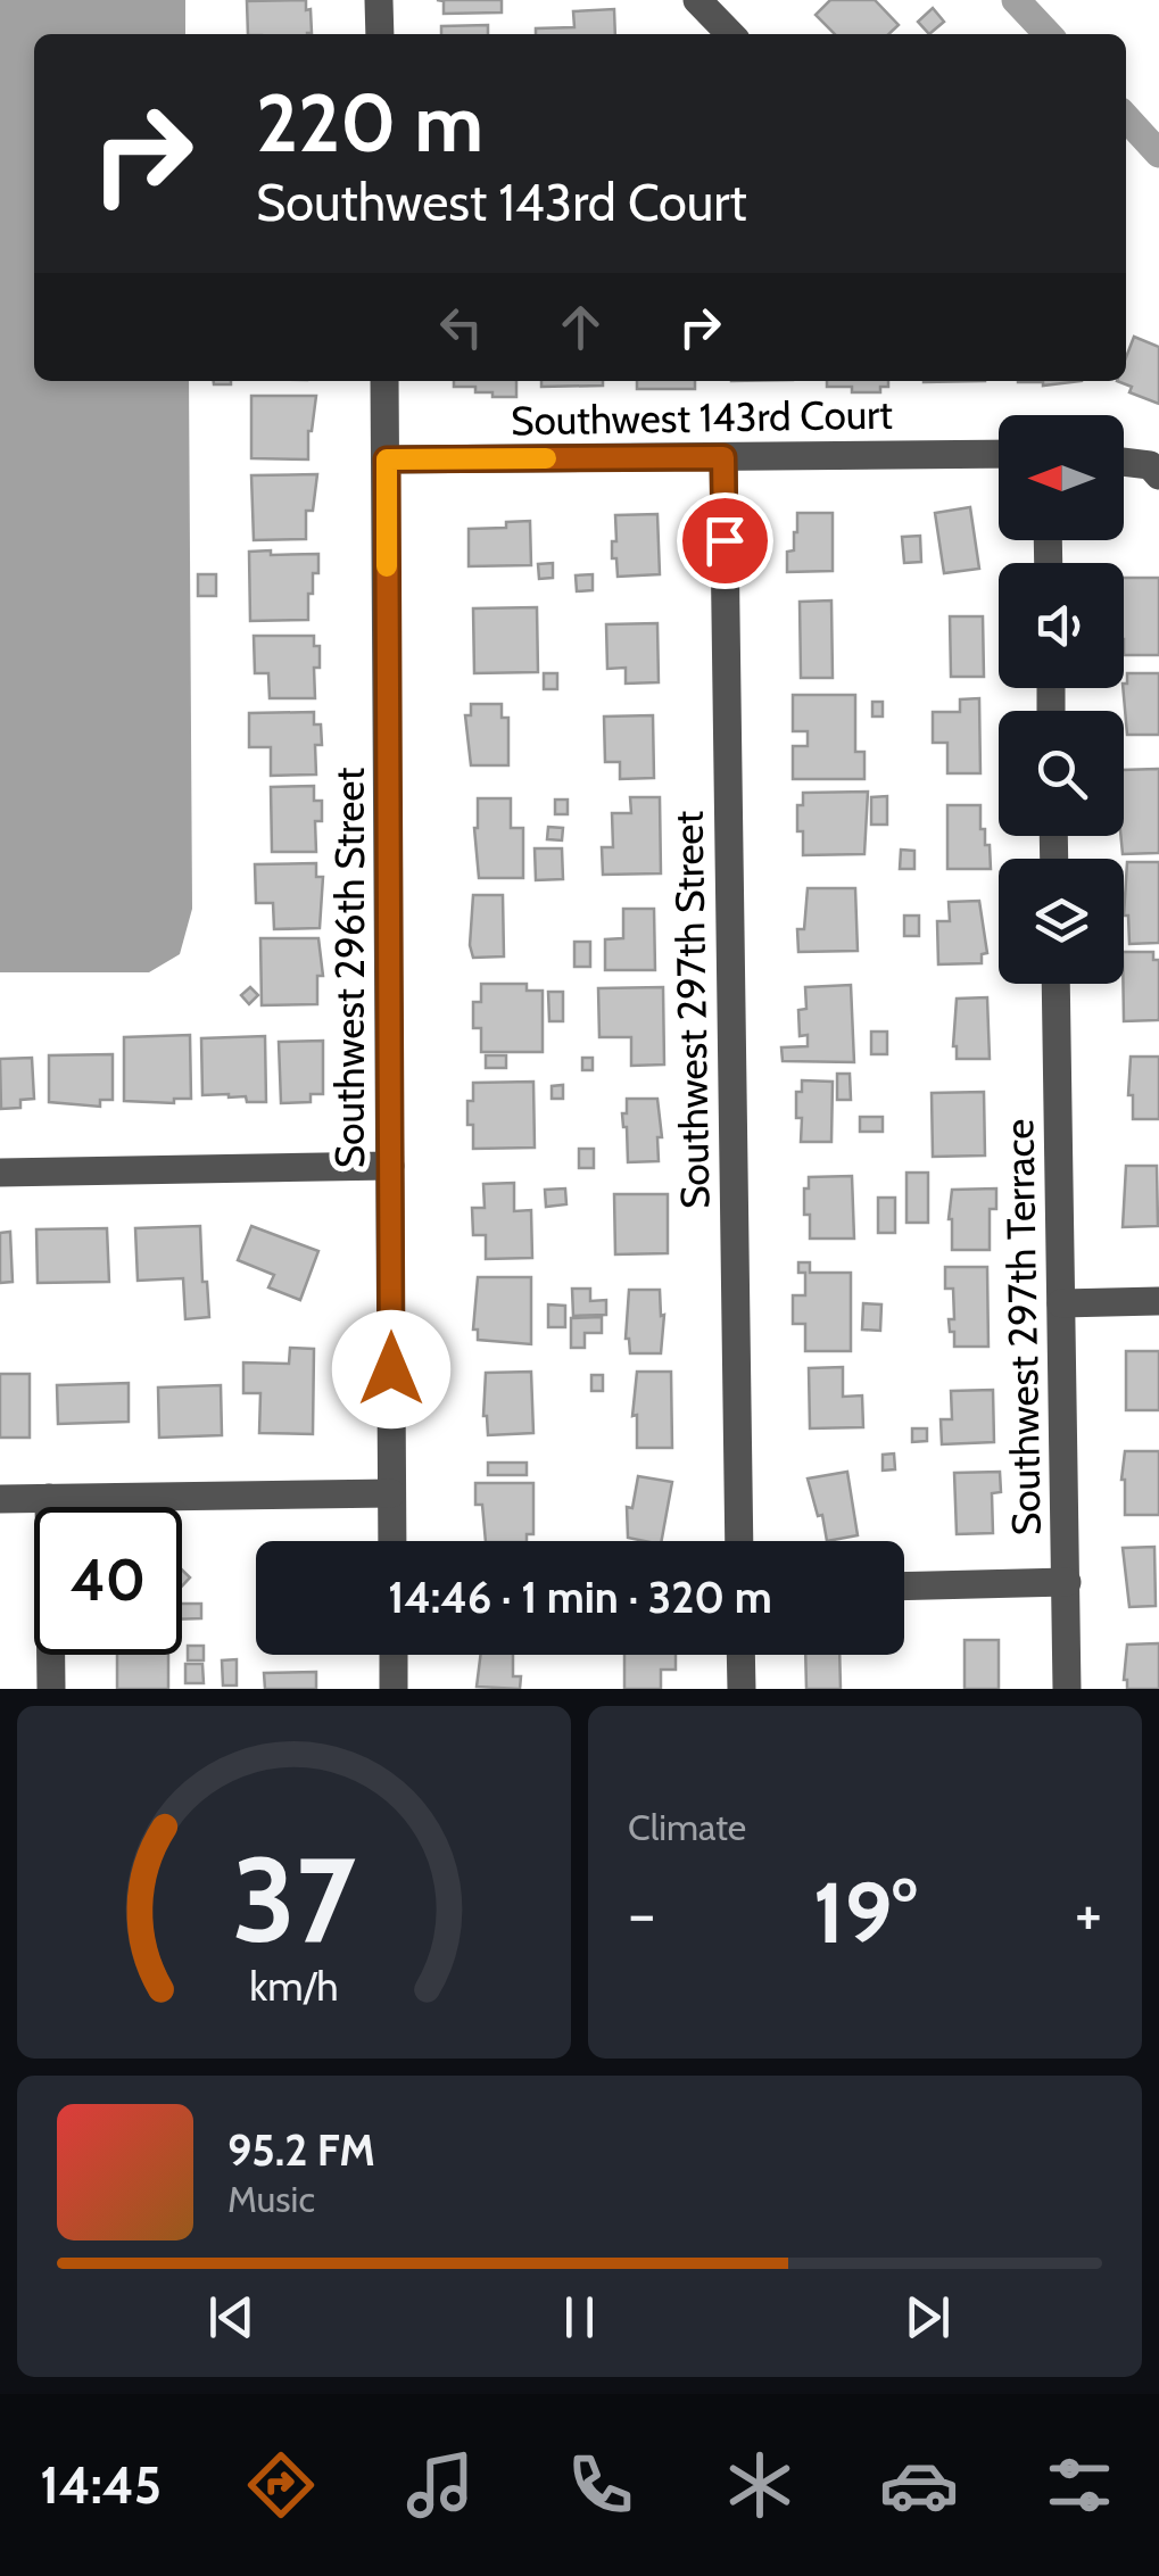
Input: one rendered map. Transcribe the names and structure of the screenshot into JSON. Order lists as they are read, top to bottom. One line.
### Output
{"streets":{"street":["Southwest 143rd Court","Southwest 296th Street","Southwest 297th Street","Southwest 297th Terrace"]},"crossings":[["Southwest 143rd Court","Southwest 296th Street"],["Southwest 143rd Court","Southwest 297th Street"]],"north":"left","page":{"turn":["220 m","Southwest 143rd Court"],"limit":"40","trip":"14:46 · 1 min · 320 m","tile":"Climate","heat":["−","19°","+"],"song":["95.2 FM","Music"],"tabs":"14:45","gauge":["37","km/h"]}}
